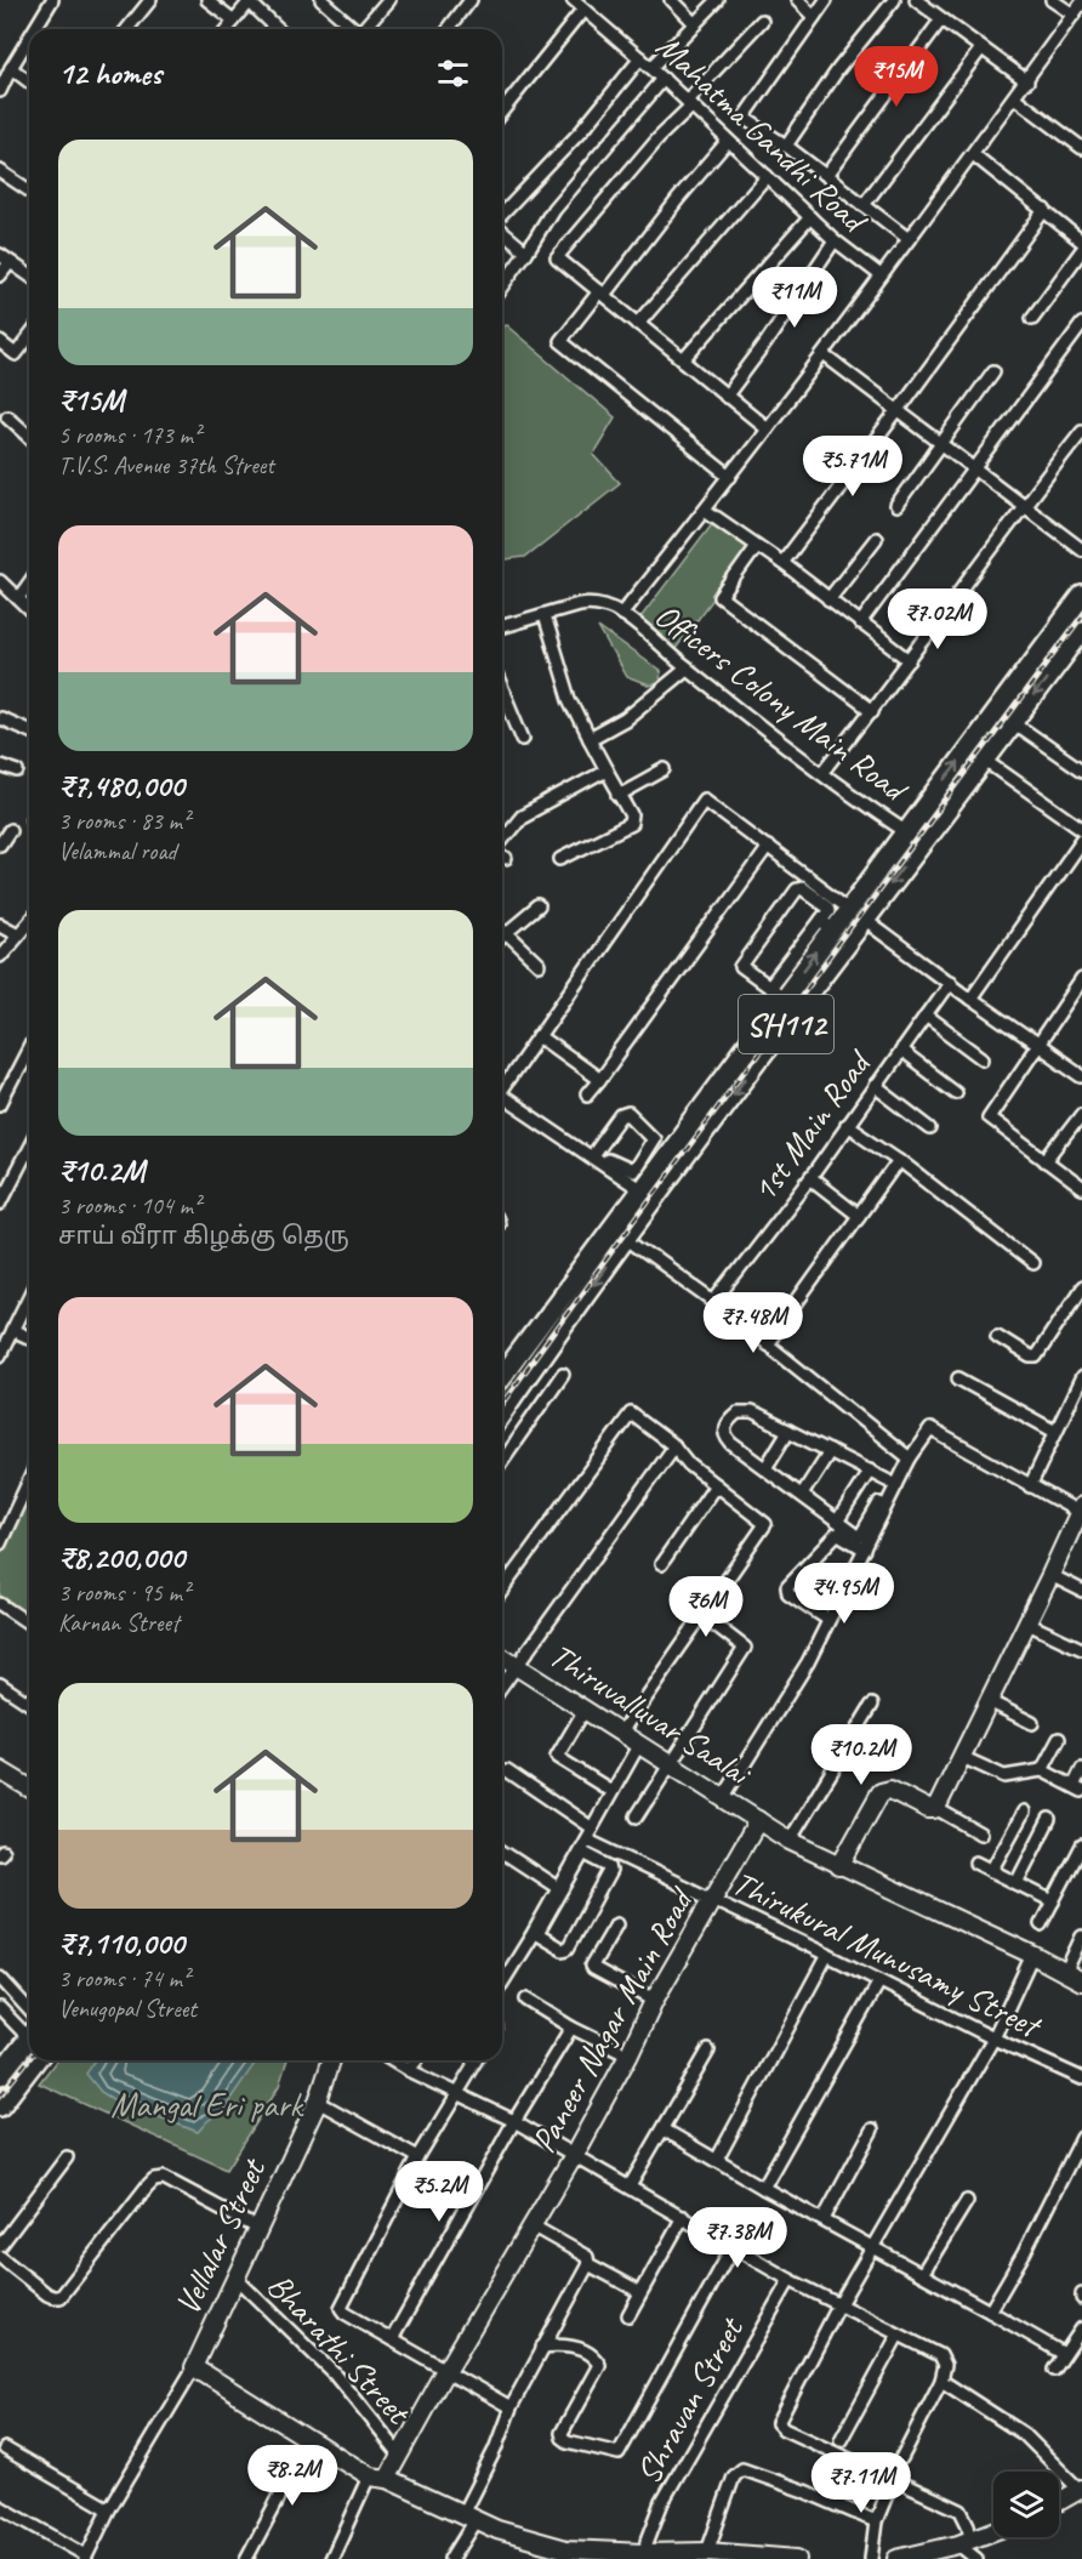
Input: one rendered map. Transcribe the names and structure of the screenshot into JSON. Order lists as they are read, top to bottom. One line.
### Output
{"streets":{"main road":["SH112"],"street":["Mahatma Gandhi Road","Officers Colony Main Road","1st Main Road","Thiruvalluvar Saalai","Thirukural Munusamy Street","Paneer Nagar Main Road","Vellalar Street","Bharathi Street","Shravan Street"]},"crossings":[["Officers Colony Main Road","SH112"],["Thiruvalluvar Saalai","Paneer Nagar Main Road"],["Thirukural Munusamy Street","Paneer Nagar Main Road"],["Paneer Nagar Main Road","Vellalar Street"],["Paneer Nagar Main Road","Bharathi Street"],["Vellalar Street","Bharathi Street"],["Vellalar Street","Shravan Street"]],"parks":["Mangal Eri park"],"page":{"heading":"12 homes","price":["₹15M","₹11M","₹5.71M","₹7.02M","₹7.48M","₹4.95M","₹6M","₹10.2M","₹5.2M","₹7.38M","₹8.2M","₹7.11M"],"list":[{"name":"₹15M","note":"5 rooms · 173 m² · T.V.S. Avenue 37th Street"},{"name":"₹7,480,000","note":"3 rooms · 83 m² · Velammal road"},{"name":"₹10.2M","note":"3 rooms · 104 m² · சாய் வீரா கிழக்கு தெரு"},{"name":"₹8,200,000","note":"3 rooms · 95 m² · Karnan Street"},{"name":"₹7,110,000","note":"3 rooms · 74 m² · Venugopal Street"}]}}
